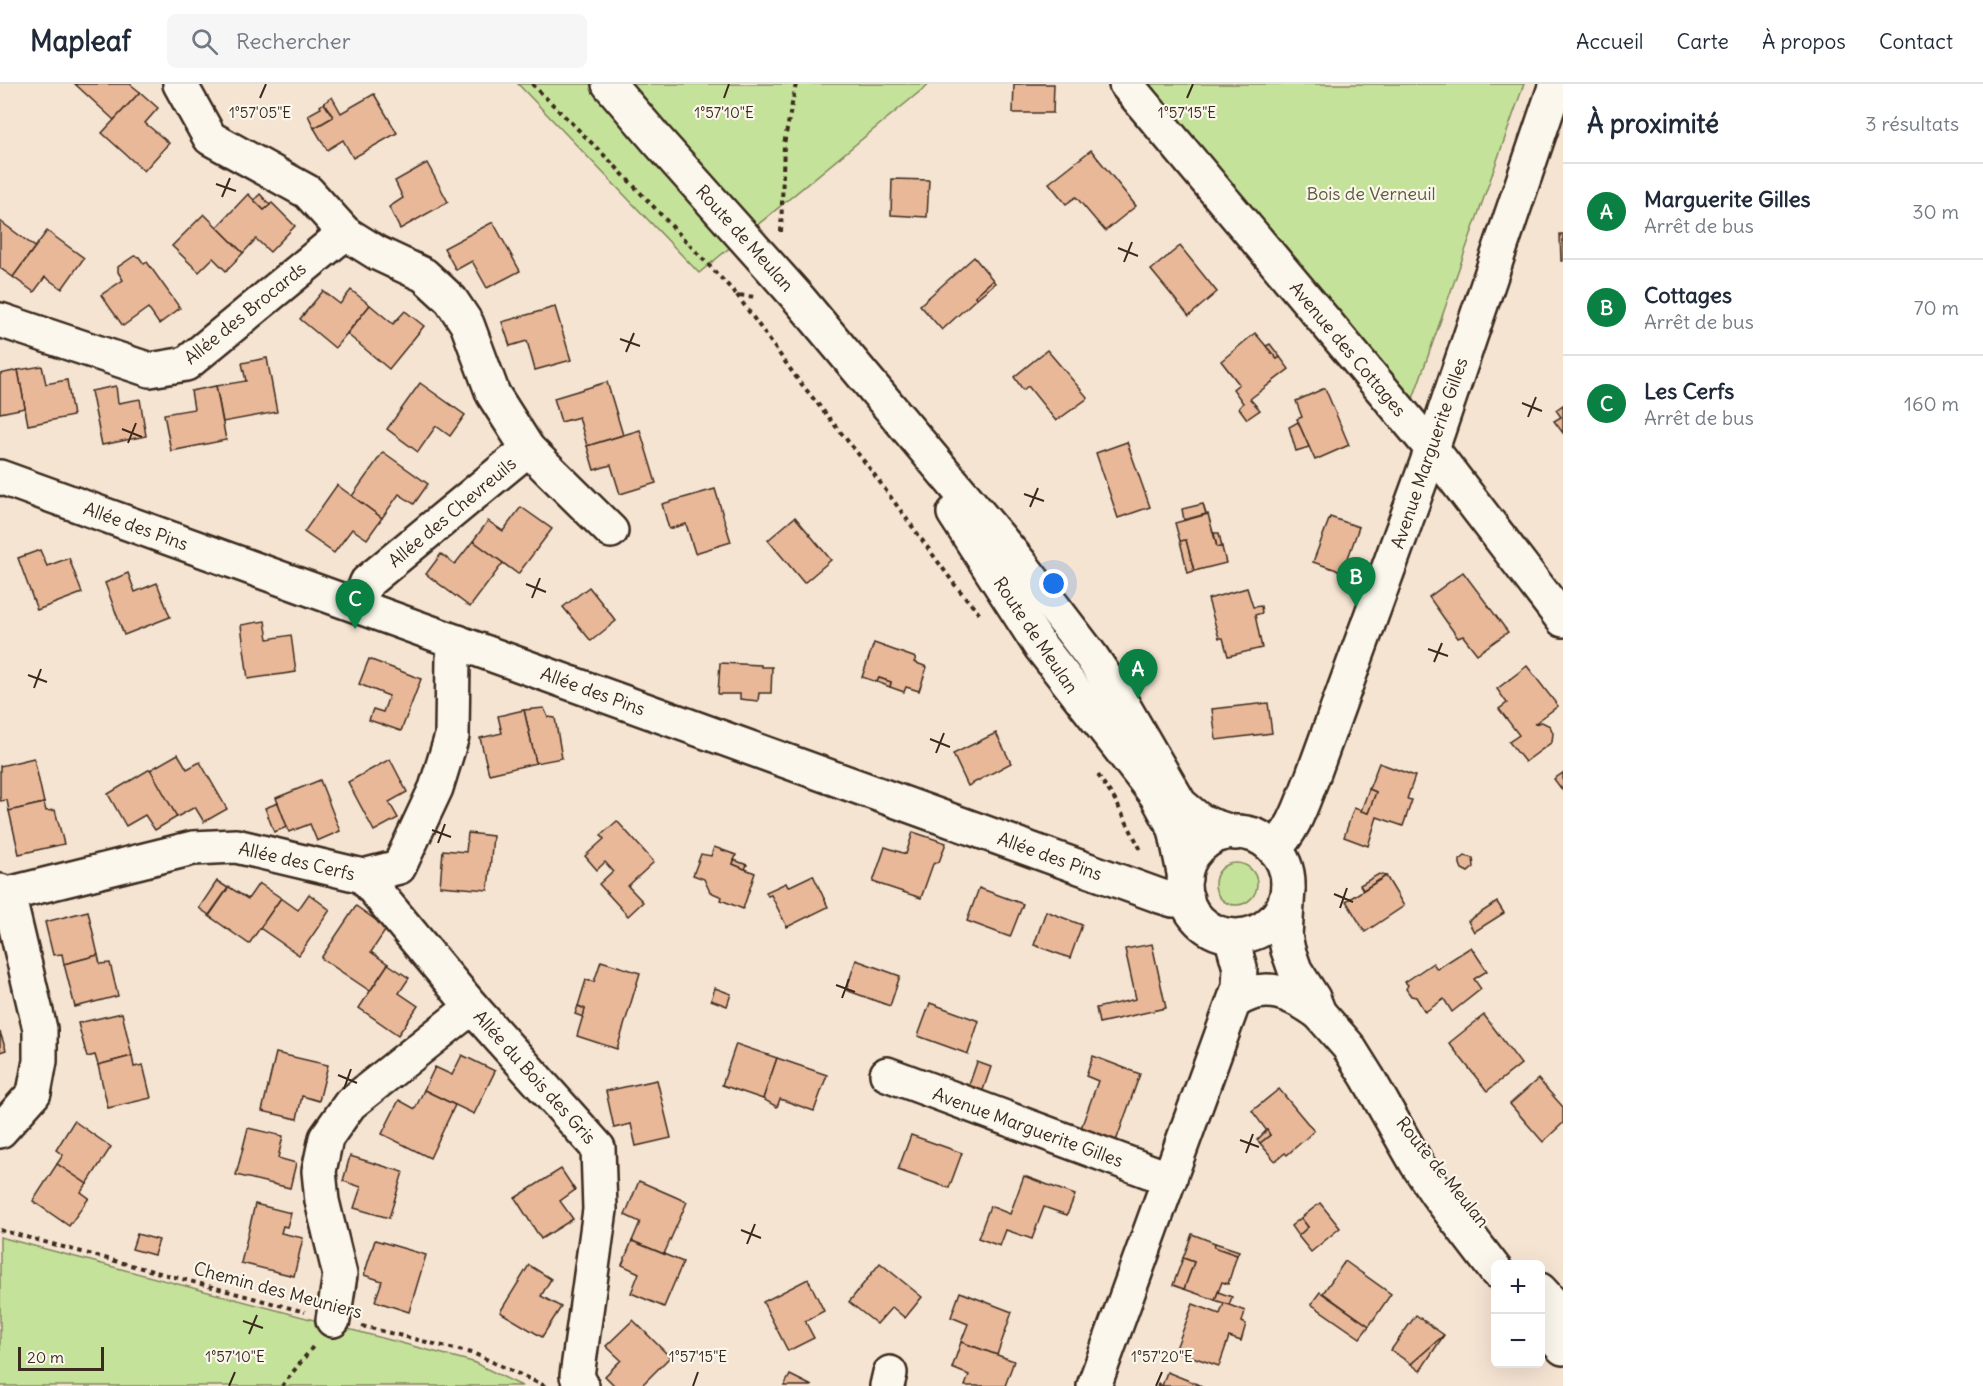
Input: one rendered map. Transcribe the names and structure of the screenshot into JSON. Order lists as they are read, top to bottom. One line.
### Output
{"streets":{"street":["Route de Meulan","Allée des Brocards","Avenue des Cottages","Avenue Marguerite Gilles","Allée des Chevreuils","Allée des Pins","Allée des Cerfs","Allée du Bois des Gris"],"path":["Chemin des Meuniers"]},"crossings":[["Route de Meulan","Avenue Marguerite Gilles"],["Route de Meulan","Allée des Pins"],["Allée des Brocards","Allée des Chevreuils"],["Avenue des Cottages","Avenue Marguerite Gilles"],["Avenue Marguerite Gilles","Allée des Pins"],["Allée des Chevreuils","Allée des Pins"],["Allée des Pins","Allée des Cerfs"],["Allée des Cerfs","Allée du Bois des Gris"]],"parks":["Bois de Verneuil"],"scale_bar":"20 m","page":{"header":"Mapleaf","search":"Rechercher","nav":["Accueil","Carte","À propos","Contact"],"heading":["À proximité","3 résultats"],"list":[{"mark":"A","name":"Marguerite Gilles","note":"Arrêt de bus","value":"30 m"},{"mark":"B","name":"Cottages","note":"Arrêt de bus","value":"70 m"},{"mark":"C","name":"Les Cerfs","note":"Arrêt de bus","value":"160 m"}],"pins":["B","C","A"],"map_buttons":["+","−"],"scale":"20 m"},"coordinates":["1°57'05\"E","1°57'10\"E","1°57'15\"E","1°57'20\"E"]}
